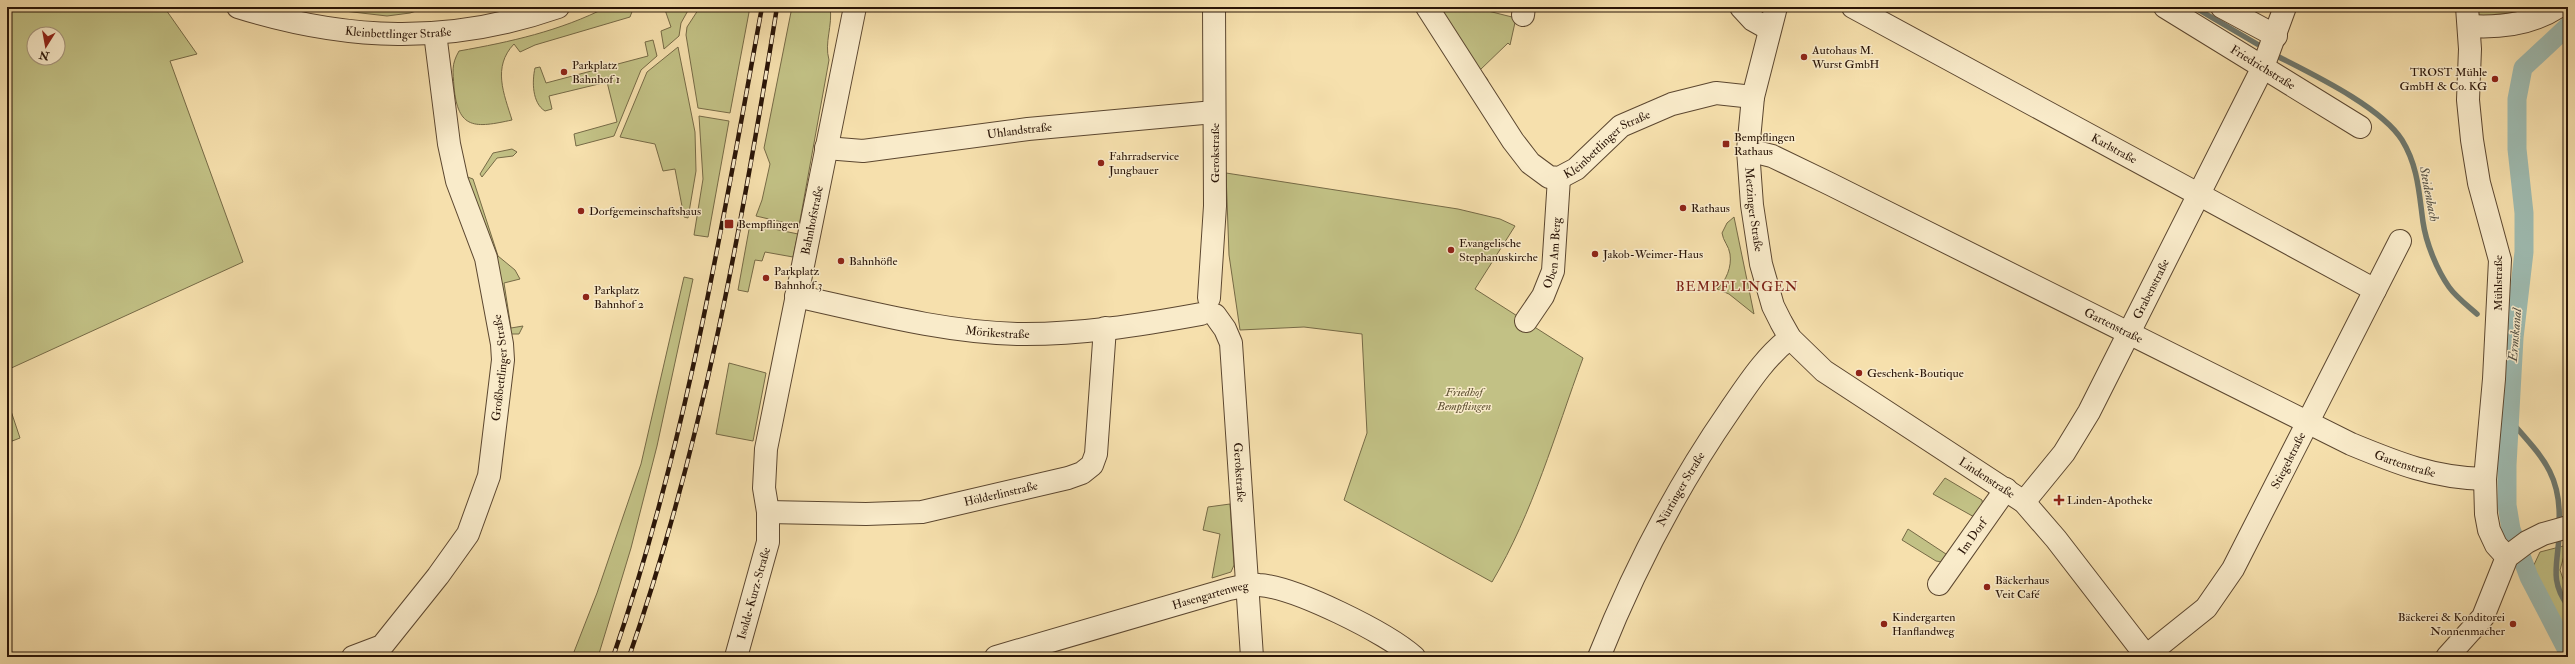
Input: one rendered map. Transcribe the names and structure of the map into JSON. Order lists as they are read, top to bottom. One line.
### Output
{"streets":{"street":["Kleinbettlinger Straße","Friedrichstraße","Uhlandstraße","Karlstraße","Gerokstraße","Metzinger Straße","Bahnhofstraße","Oben Am Berg","Mühlstraße","Grabenstraße","Gartenstraße","Mörikestraße","Großbettlinger Straße","Stiegelstraße","Lindenstraße","Nürtinger Straße","Hölderlinstraße","Im Dorf","Isolde-Kurz-Straße","Hasengartenweg"]},"crossings":[["Kleinbettlinger Straße","Metzinger Straße"],["Kleinbettlinger Straße","Oben Am Berg"],["Kleinbettlinger Straße","Großbettlinger Straße"],["Friedrichstraße","Grabenstraße"],["Uhlandstraße","Gerokstraße"],["Uhlandstraße","Bahnhofstraße"],["Karlstraße","Grabenstraße"],["Karlstraße","Stiegelstraße"],["Gerokstraße","Mörikestraße"],["Gerokstraße","Hasengartenweg"],["Metzinger Straße","Gartenstraße"],["Metzinger Straße","Lindenstraße"],["Metzinger Straße","Nürtinger Straße"],["Bahnhofstraße","Mörikestraße"],["Bahnhofstraße","Hölderlinstraße"],["Bahnhofstraße","Isolde-Kurz-Straße"],["Mühlstraße","Gartenstraße"],["Grabenstraße","Gartenstraße"],["Grabenstraße","Lindenstraße"],["Gartenstraße","Stiegelstraße"],["Mörikestraße","Hölderlinstraße"],["Stiegelstraße","Lindenstraße"],["Lindenstraße","Nürtinger Straße"],["Lindenstraße","Im Dorf"],["Hölderlinstraße","Isolde-Kurz-Straße"]],"districts":["BEMPFLINGEN"],"water":["Steidenbach","Ermskanal"],"parks":["Friedhof Bempflingen"],"places":{"other":["Autohaus M. Wurst GmbH","Parkplatz Bahnhof 1","TROST Mühle GmbH & Co. KG","Fahrradservice Jungbauer","Rathaus","Dorfgemeinschaftshaus","Evangelische Stephanuskirche","Jakob-Weimer-Haus","Bahnhöfle","Parkplatz Bahnhof 3","Parkplatz Bahnhof 2","Geschenk-Boutique","Bäckerhaus Veit Café","Kindergarten Hanflandweg","Bäckerei & Konditorei Nonnenmacher"],"transit":["Bempflingen Rathaus","Bempflingen"],"health":["Linden-Apotheke"]},"north":"bottom"}
